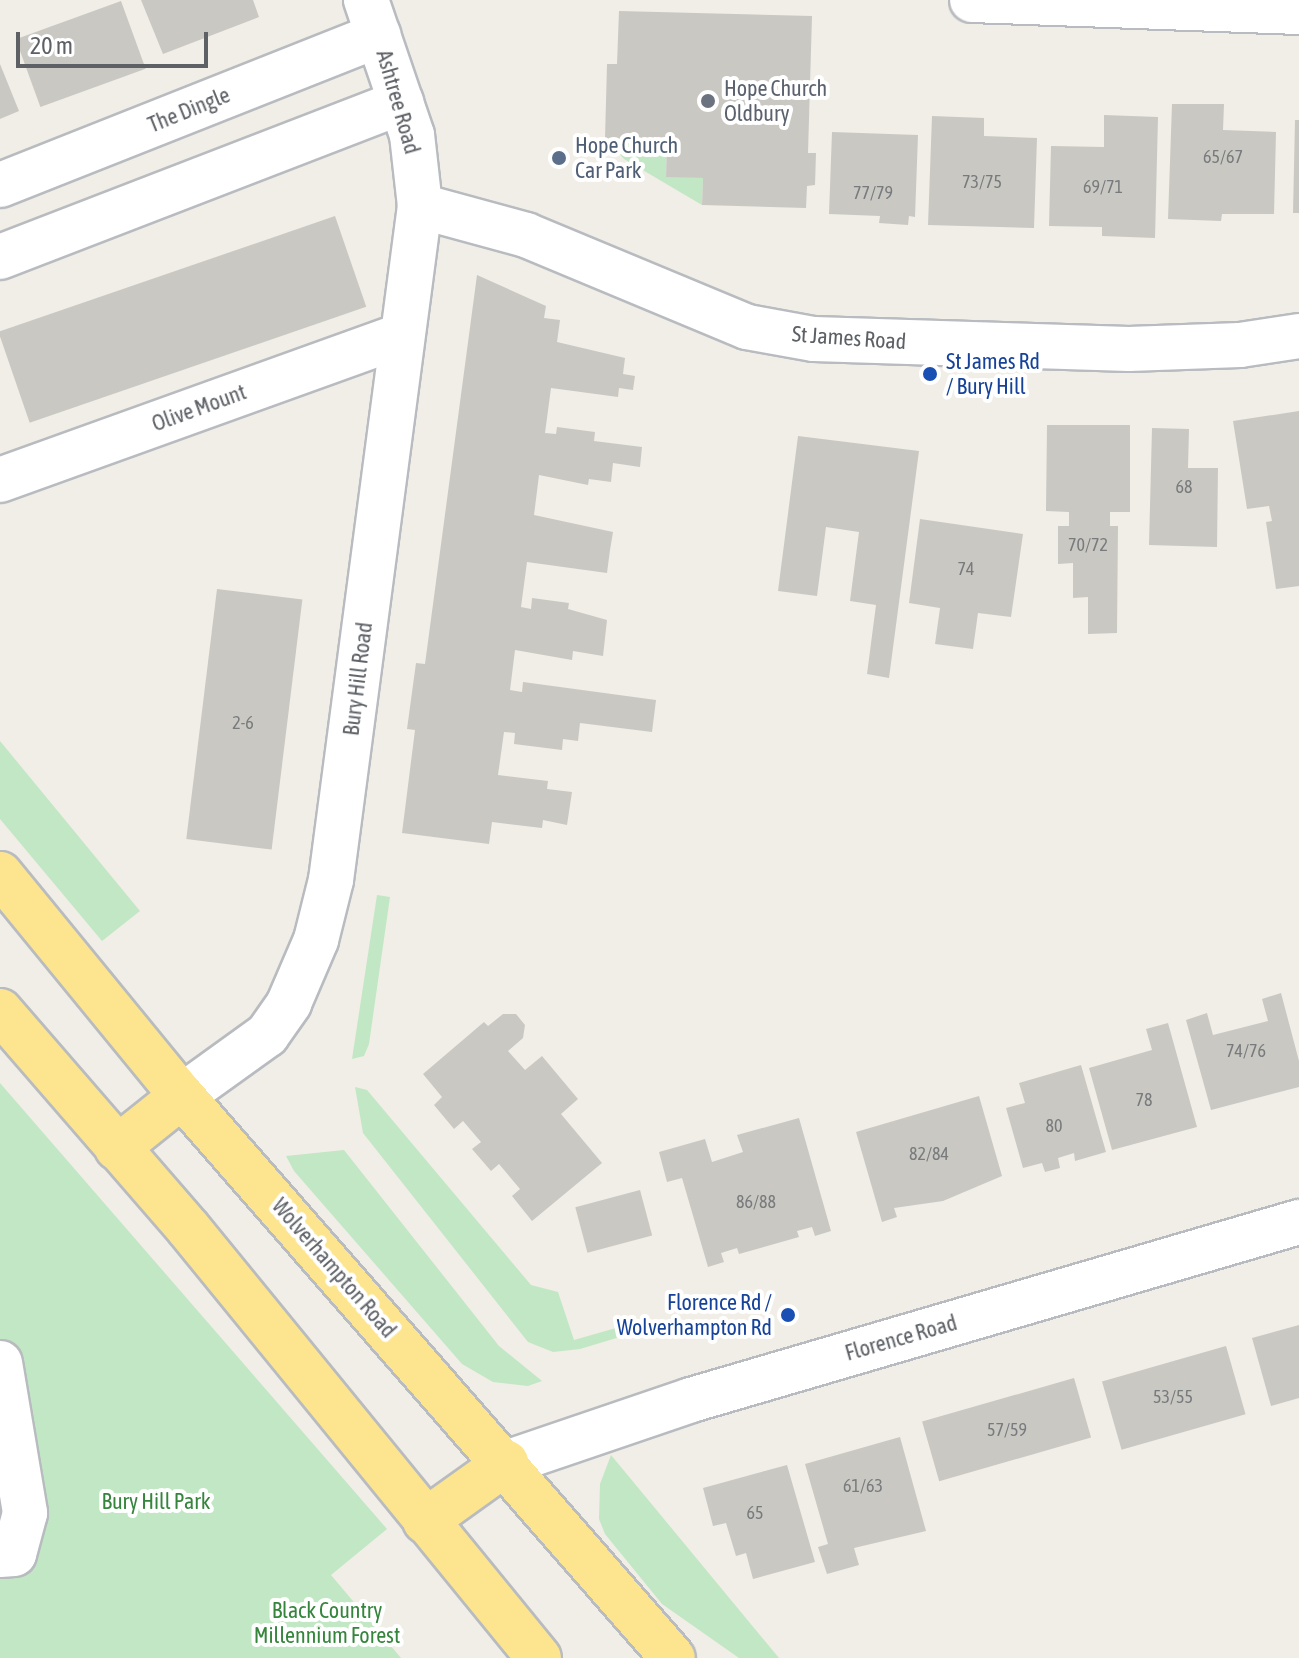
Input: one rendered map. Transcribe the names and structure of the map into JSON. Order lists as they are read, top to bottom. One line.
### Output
{"streets":{"highway":["Wolverhampton Road"],"street":["Ashtree Road","The Dingle","St James Road","Olive Mount","Bury Hill Road","Florence Road"]},"crossings":[["Ashtree Road","The Dingle"],["Ashtree Road","St James Road"],["Ashtree Road","Bury Hill Road"],["St James Road","Bury Hill Road"],["Olive Mount","Bury Hill Road"],["Bury Hill Road","Wolverhampton Road"],["Wolverhampton Road","Florence Road"]],"parks":["Bury Hill Park","Black Country Millennium Forest"],"places":["Hope Church Oldbury","Hope Church Car Park","St James Rd / Bury Hill","Florence Rd / Wolverhampton Rd"],"house_numbers":["65/67","73/75","69/71","77/79","68","70/72","74","2-6","74/76","78","80","82/84","86/88","53/55","57/59","61/63","65"],"scale_bar":"20 m"}
